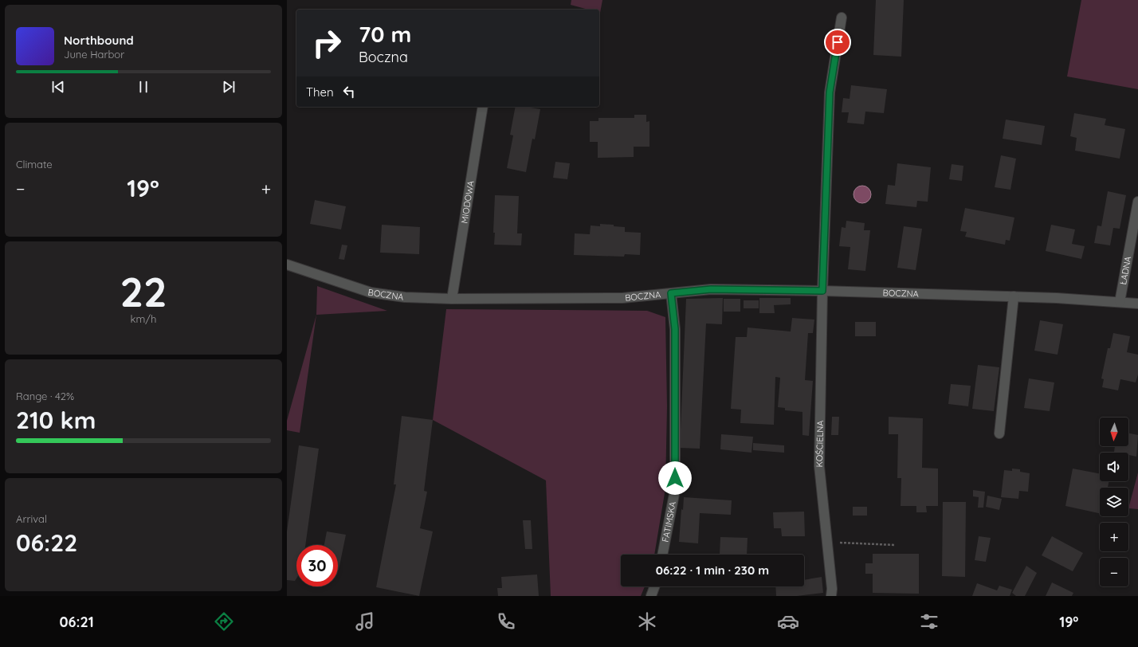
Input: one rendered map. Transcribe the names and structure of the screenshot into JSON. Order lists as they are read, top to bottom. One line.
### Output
{"streets":{"street":["MIODOWA","ŁADNA","BOCZNA","KOŚCIELNA","FATIMSKA"]},"crossings":[["MIODOWA","BOCZNA"],["ŁADNA","BOCZNA"],["BOCZNA","KOŚCIELNA"],["BOCZNA","FATIMSKA"]],"north":"bottom","page":{"turn":["70 m","Boczna"],"song":["Northbound","June Harbor"],"then":"Then","tile":["Climate",["22","km/h"],["Range · 42%","210 km"],["Arrival","06:22"]],"heat":["−","19°","+"],"map_buttons":["+","−"],"limit":"30","trip":"06:22 · 1 min · 230 m","tabs":["06:21","19°"]}}
